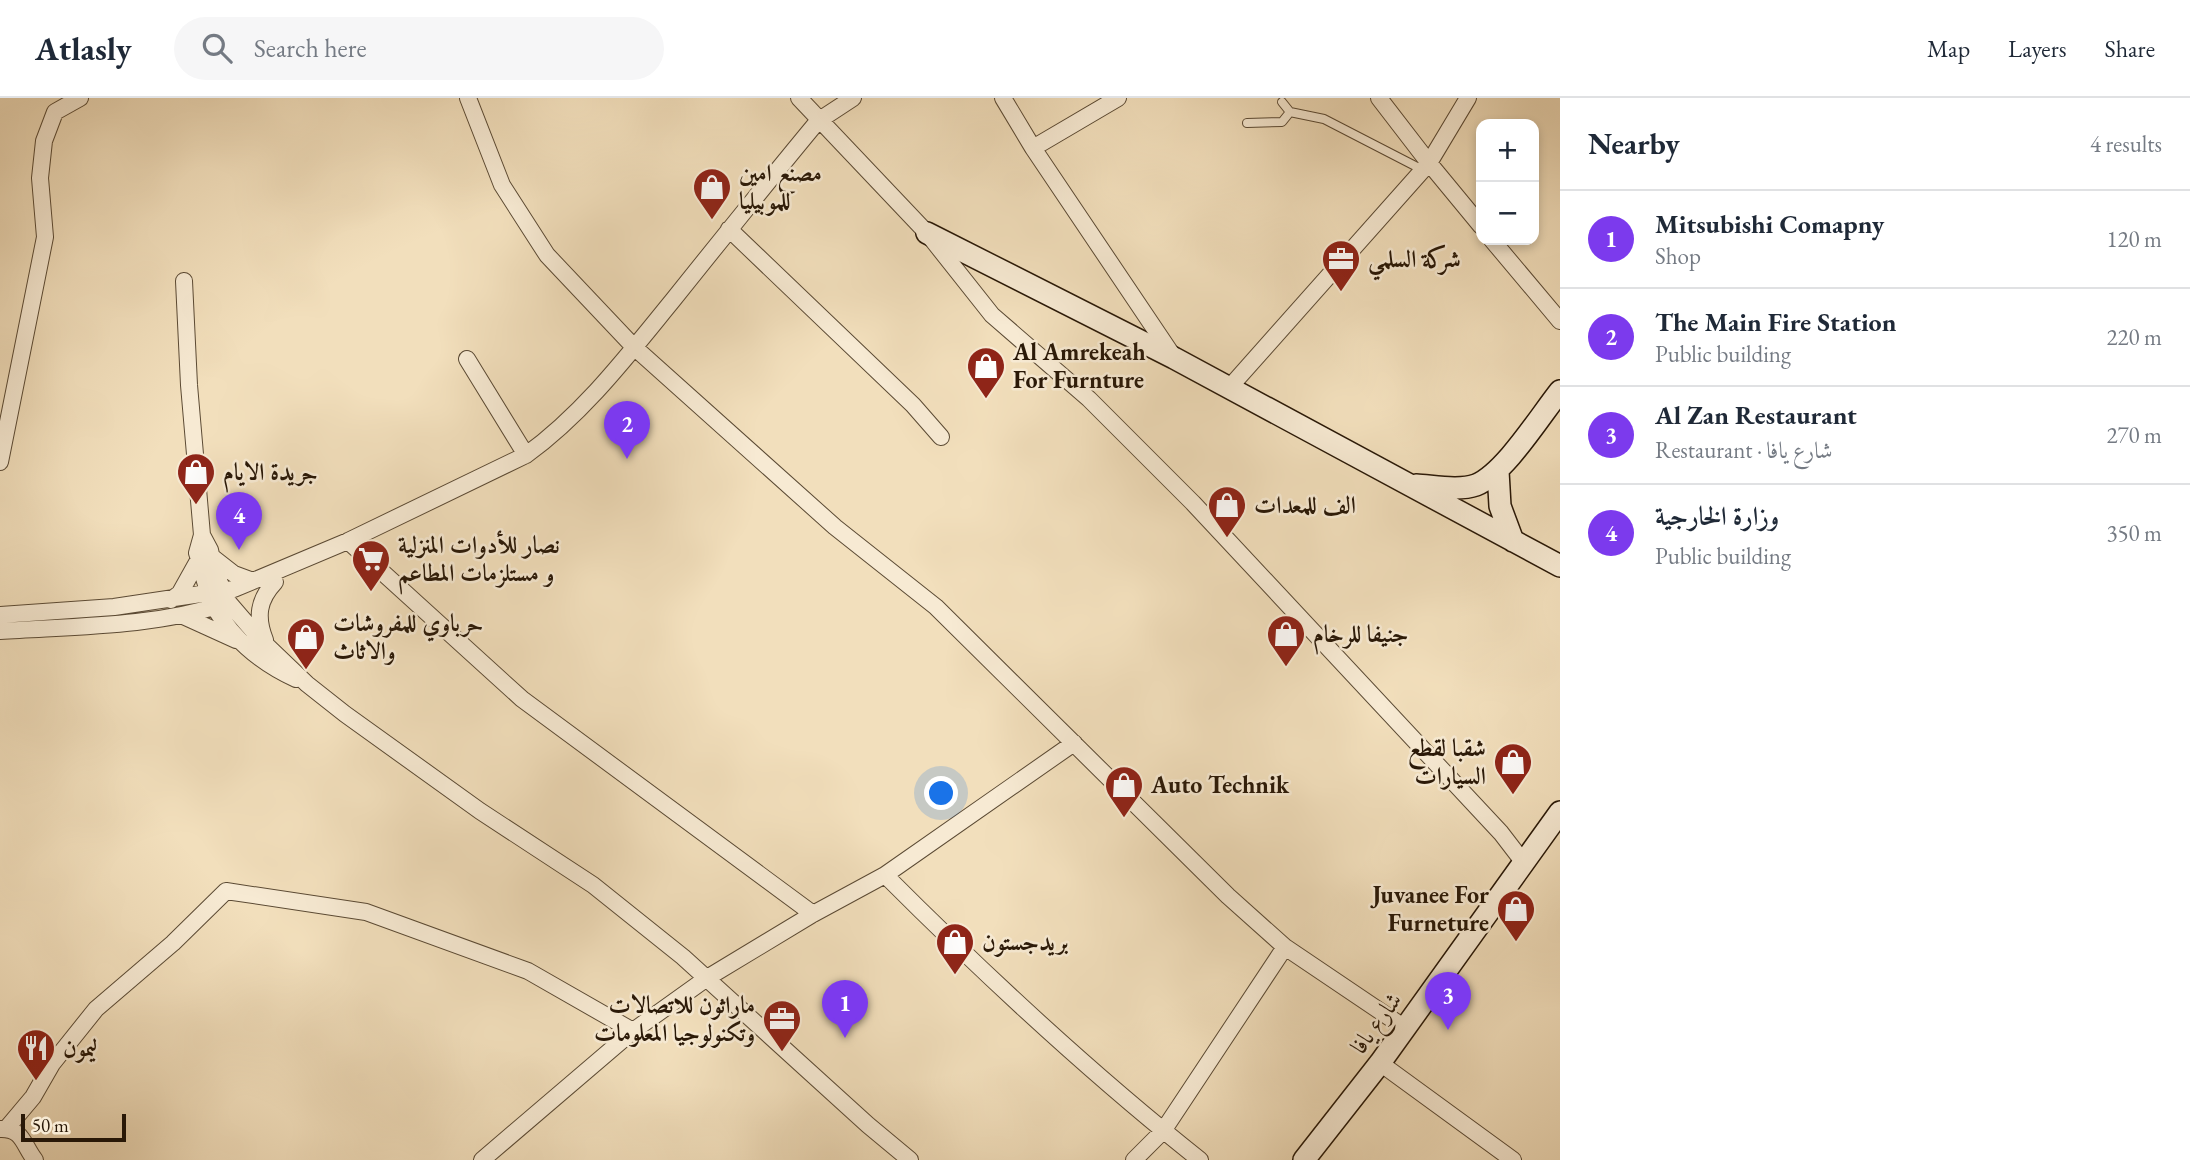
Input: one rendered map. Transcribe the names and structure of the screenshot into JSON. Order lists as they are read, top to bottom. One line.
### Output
{"streets":{"street":["شارع يافا"]},"places":{"shop":["مصنع امين للموبيليا","Al Amrekeah For Furnture","جريدة الايام","الف للمعدات","جنيفا للرخام","حرباوي للمفروشات والاثاث","شقبا لقطع السيارات","Auto Technik","Juvanee For Furneture","بريدجستون"],"office":["شركة السلمي","ماراثون للاتصالات وتكنولوجيا المعلومات"],"supermarket":["نصار للأدوات المنزلية و مستلزمات المطاعم"],"restaurant":["ليمون"]},"scale_bar":"50 m","page":{"header":"Atlasly","search":"Search here","nav":["Map","Layers","Share"],"heading":["Nearby","4 results"],"map_buttons":["+","−"],"list":[{"mark":"1","name":"Mitsubishi Comapny","note":"Shop","value":"120 m"},{"mark":"2","name":"The Main Fire Station","note":"Public building","value":"220 m"},{"mark":"3","name":"Al Zan Restaurant","note":"Restaurant · شارع يافا","value":"270 m"},{"mark":"4","name":"وزارة الخارجية","note":"Public building","value":"350 m"}],"pins":["2","4","3","1"],"scale":"50 m"}}
